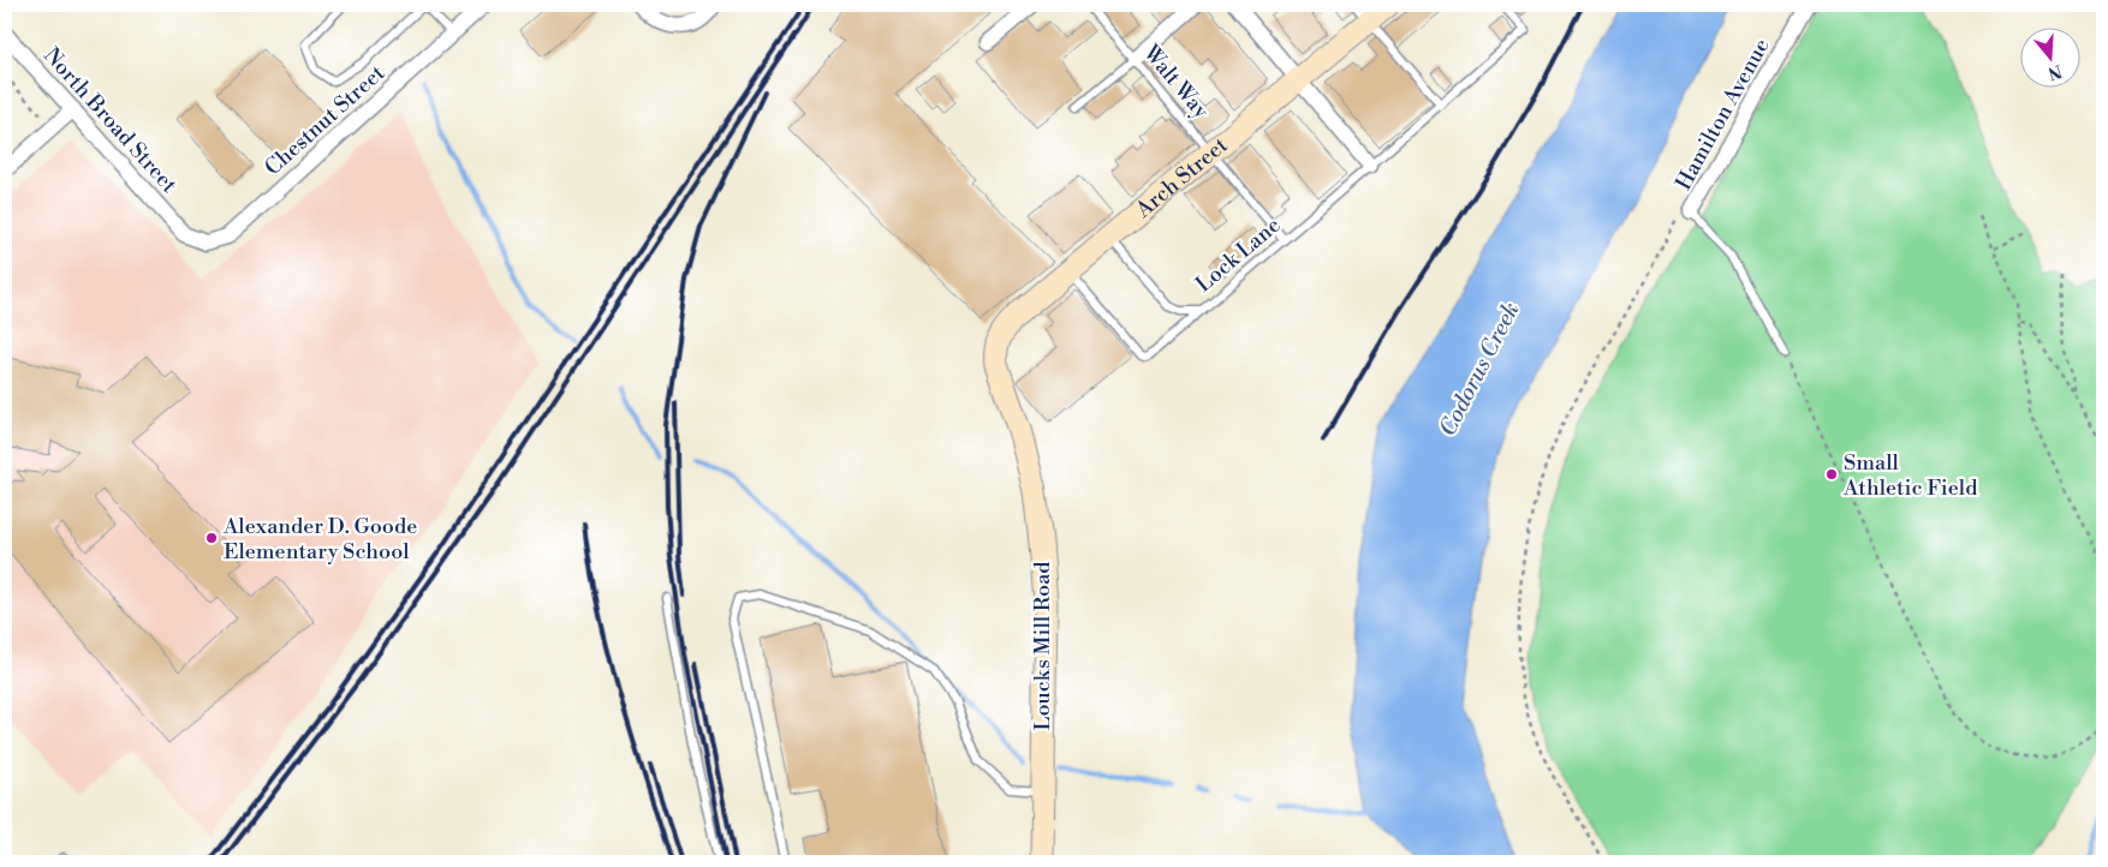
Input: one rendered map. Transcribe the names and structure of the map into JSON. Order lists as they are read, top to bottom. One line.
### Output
{"streets":{"street":["Hamilton Avenue","North Broad Street","Chestnut Street","Arch Street","Loucks Mill Road"],"lane":["Walt Way","Lock Lane"]},"crossings":[["Walt Way","Arch Street"],["Walt Way","Lock Lane"],["North Broad Street","Chestnut Street"],["Arch Street","Lock Lane"],["Arch Street","Loucks Mill Road"]],"water":["Codorus Creek"],"places":["Small Athletic Field","Alexander D. Goode Elementary School"],"north":"bottom"}
